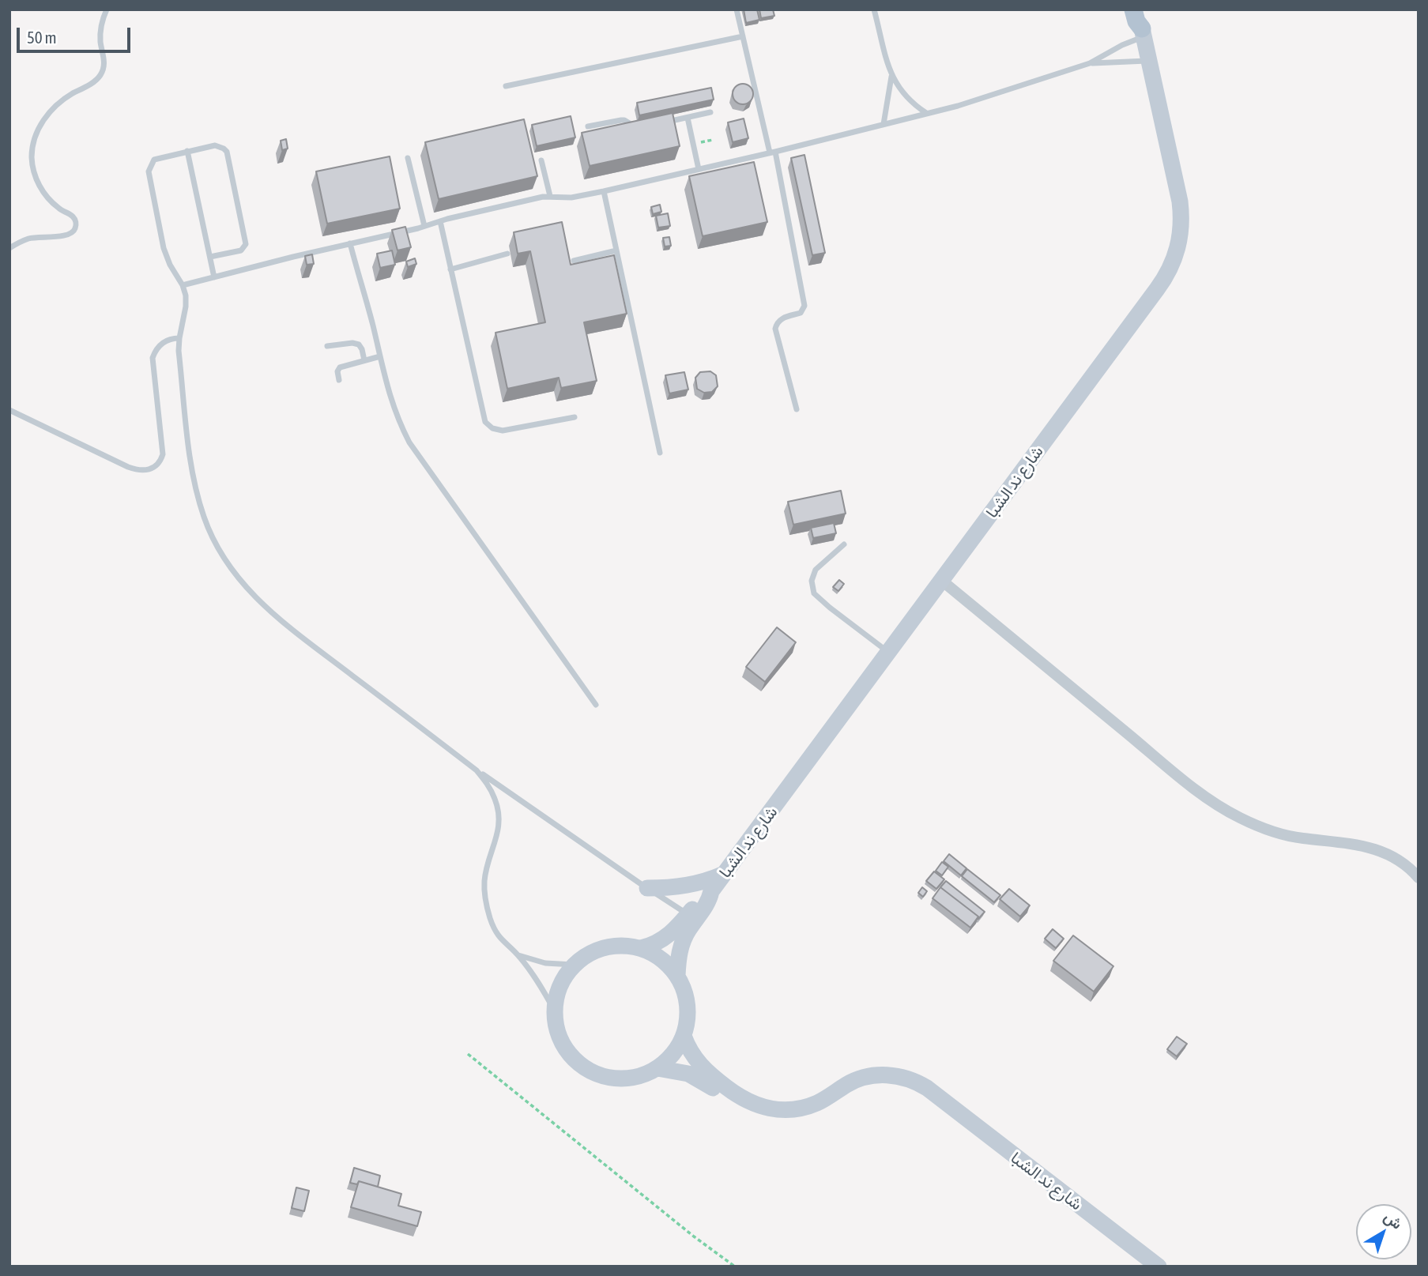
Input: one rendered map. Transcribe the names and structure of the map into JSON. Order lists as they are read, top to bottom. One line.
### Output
{"streets":{"main road":["شارع ند الشبا"]},"scale_bar":"50 m","north":"top right"}
